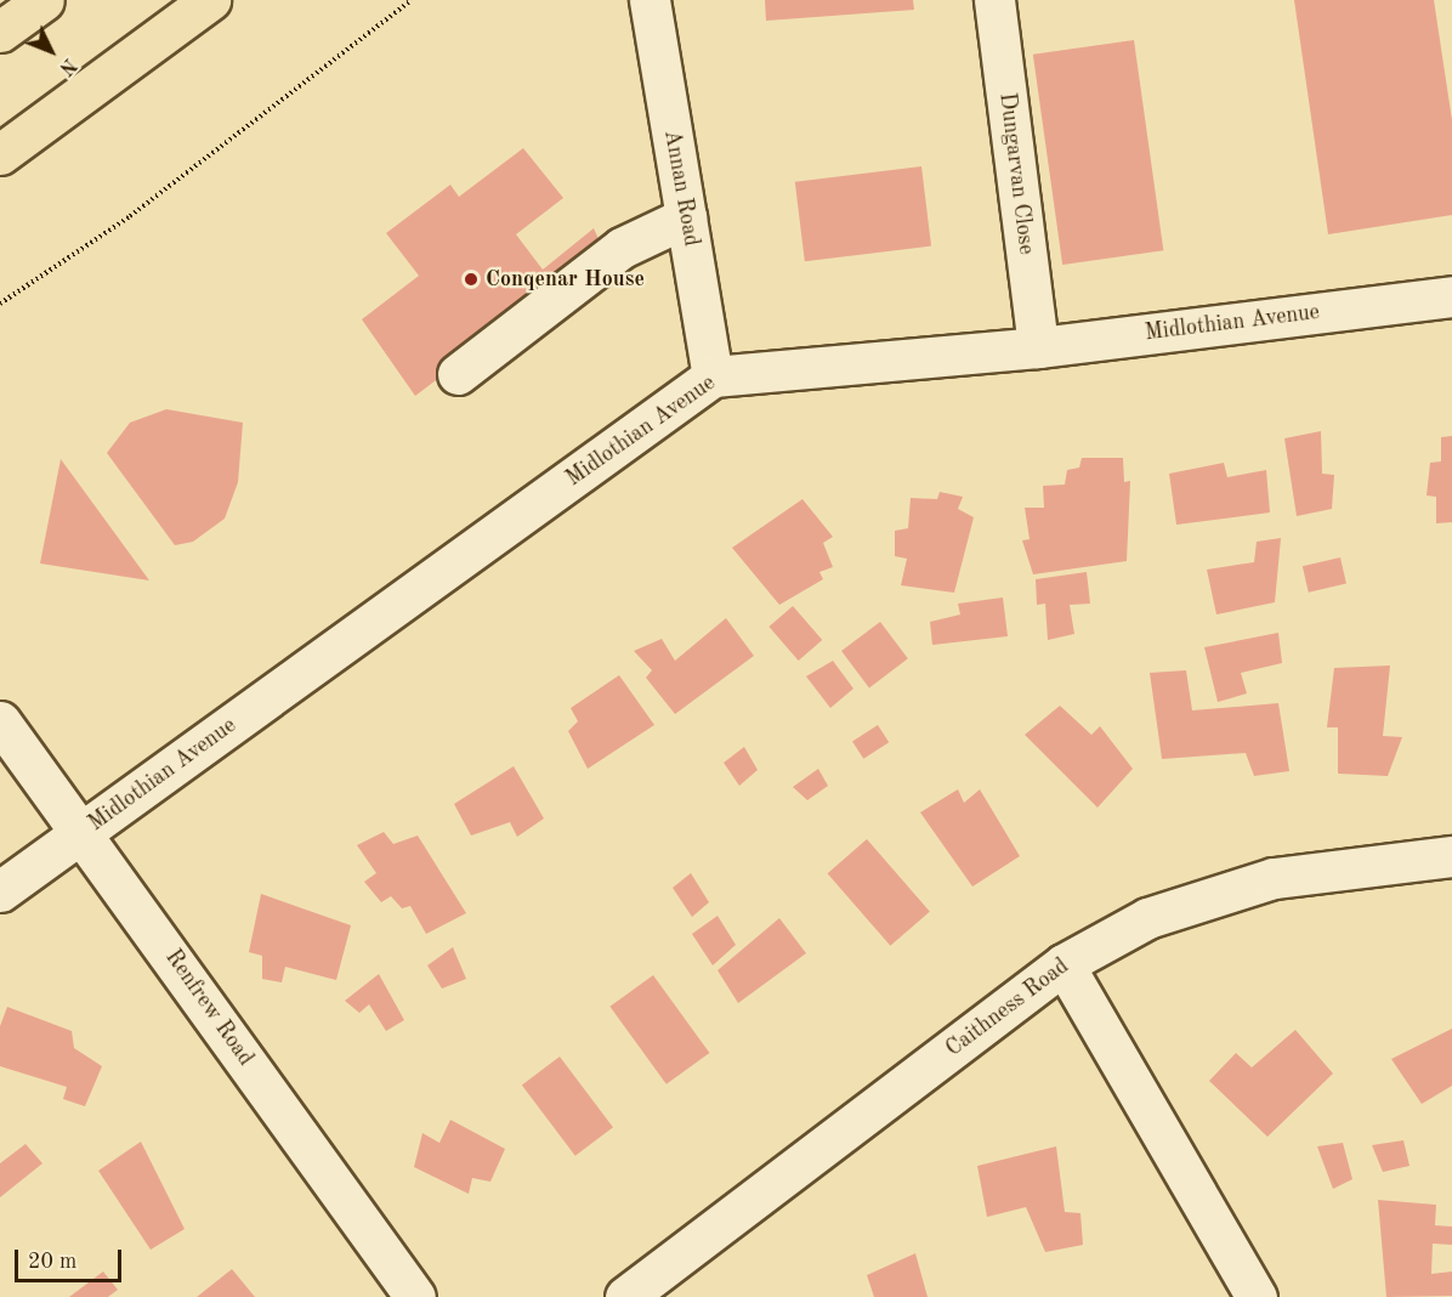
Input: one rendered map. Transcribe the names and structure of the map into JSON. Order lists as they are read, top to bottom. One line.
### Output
{"streets":{"street":["Dungarvan Close","Annan Road","Midlothian Avenue","Renfrew Road","Caithness Road"]},"crossings":[["Dungarvan Close","Midlothian Avenue"],["Annan Road","Midlothian Avenue"],["Midlothian Avenue","Renfrew Road"]],"places":["Conqenar House"],"scale_bar":"20 m","north":"bottom right"}
